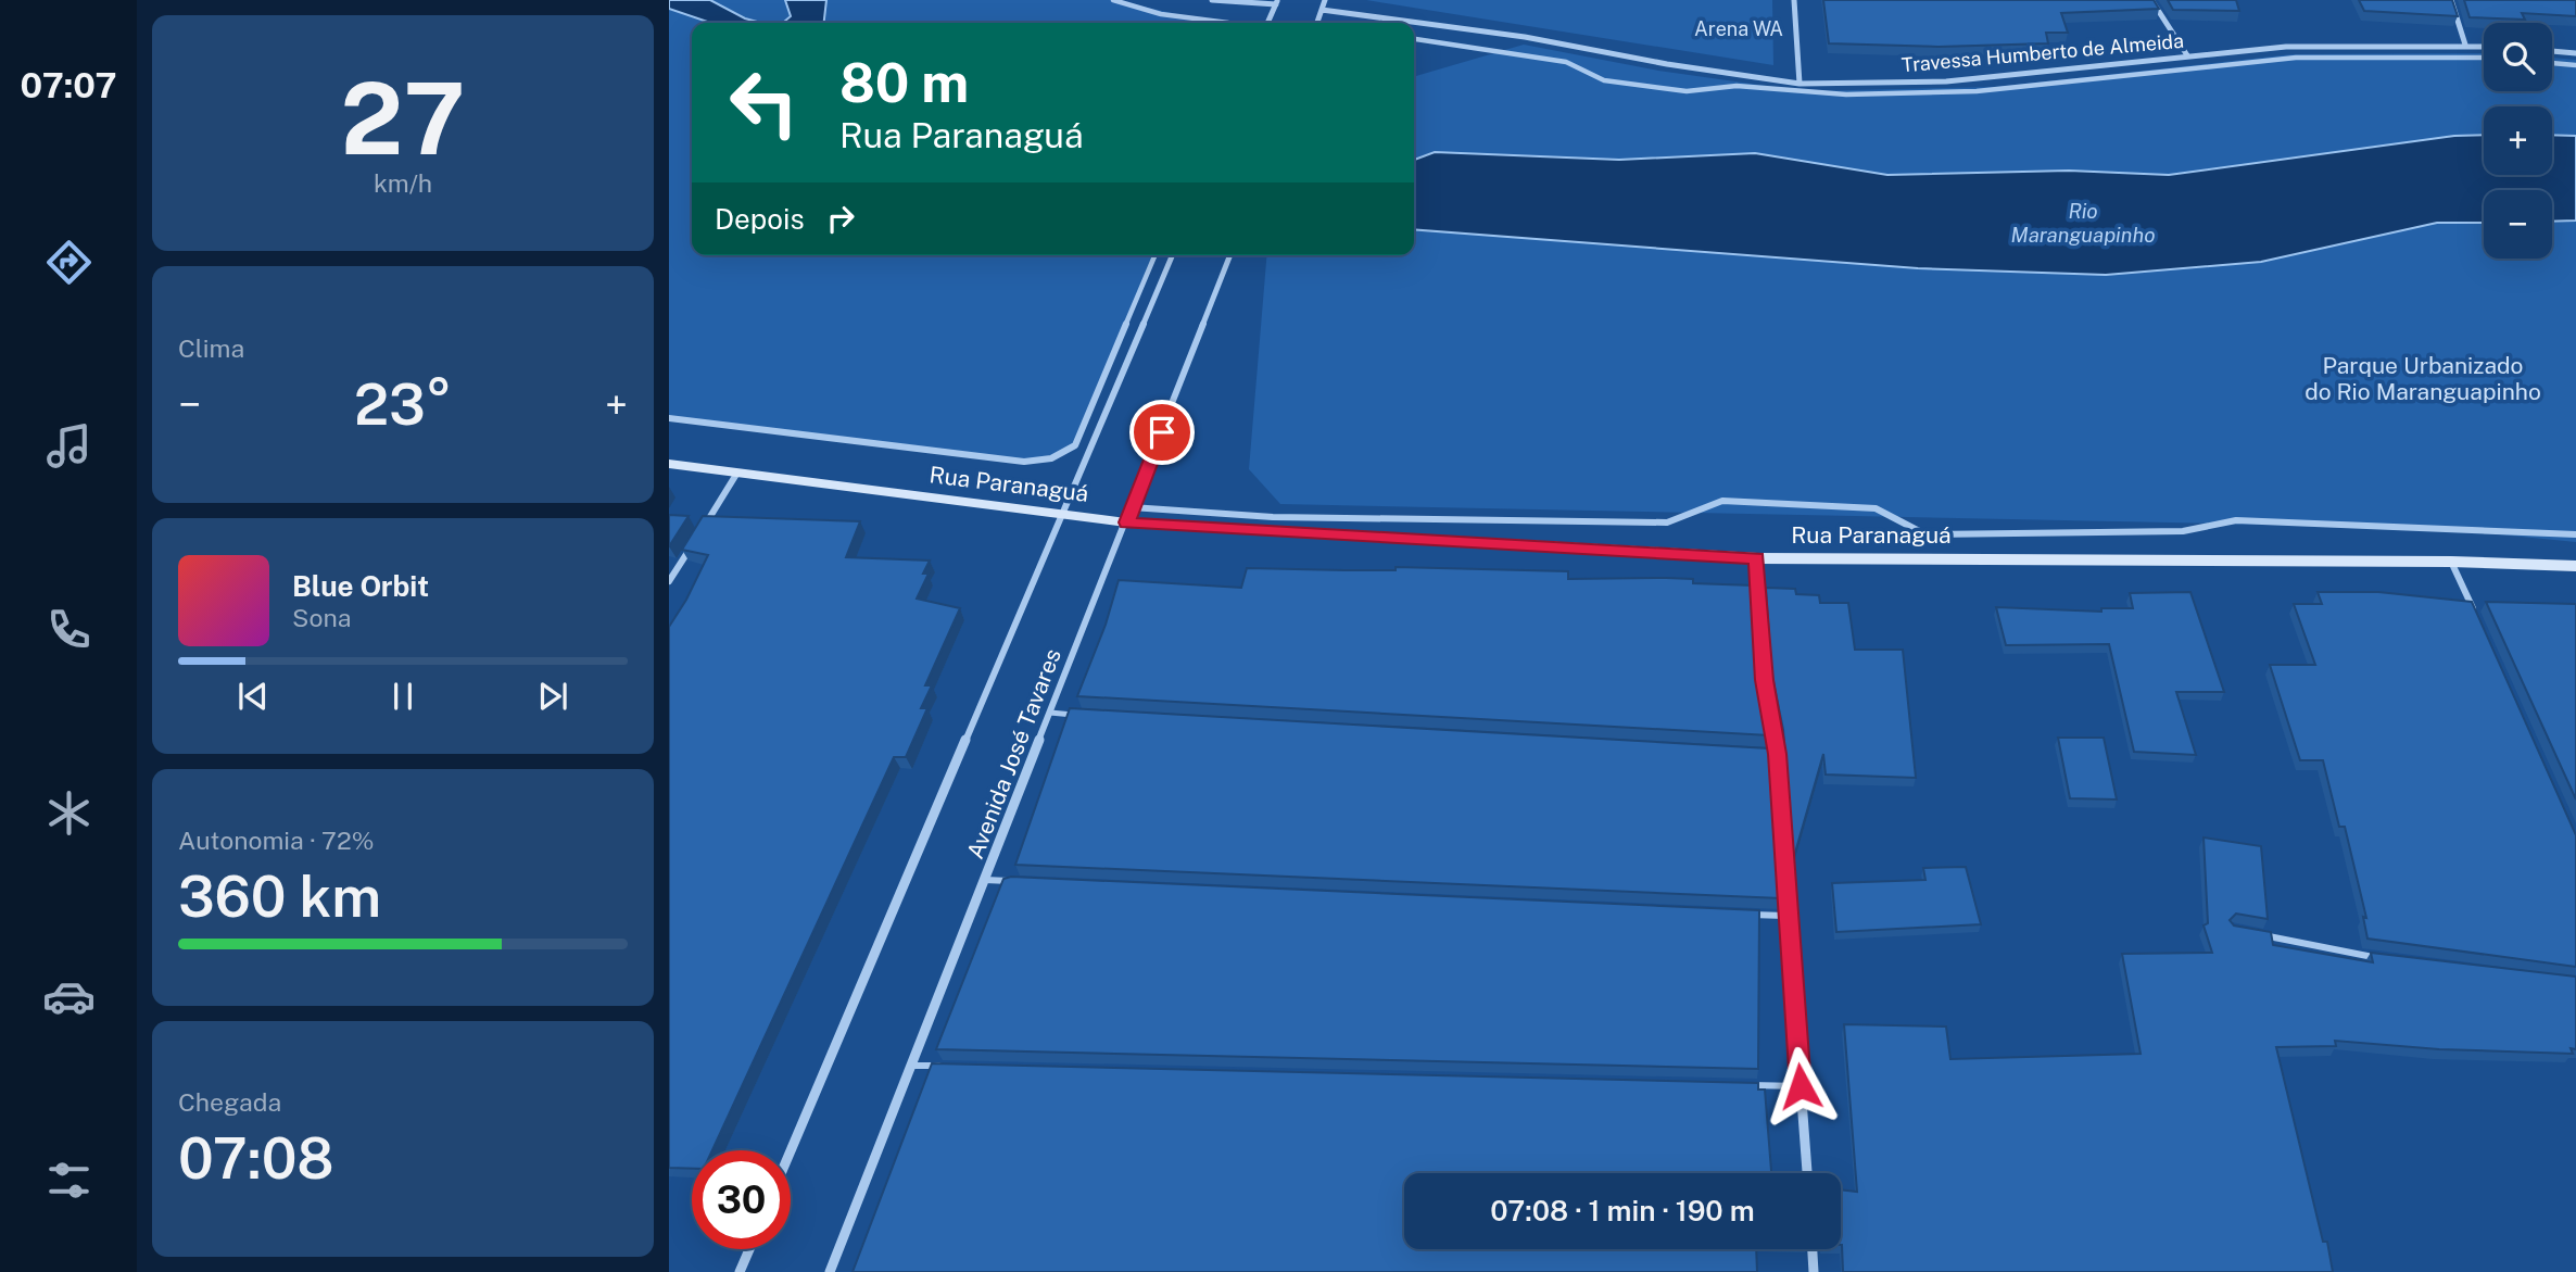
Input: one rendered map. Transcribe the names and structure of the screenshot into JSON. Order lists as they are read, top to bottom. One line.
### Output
{"streets":{"main road":["Rua Paranaguá"],"street":["Travessa Humberto de Almeida","Avenida José Tavares"]},"crossings":[["Rua Paranaguá","Avenida José Tavares"]],"water":["Rio Maranguapinho"],"parks":["Arena WA","Parque Urbanizado do Rio Maranguapinho"],"page":{"tabs":"07:07","tile":[["27","km/h"],"Clima",["Autonomia · 72%","360 km"],["Chegada","07:08"]],"map_buttons":["+","−"],"turn":["80 m","Rua Paranaguá"],"then":"Depois","heat":["−","23°","+"],"song":["Blue Orbit","Sona"],"limit":"30","trip":"07:08 · 1 min · 190 m"}}
